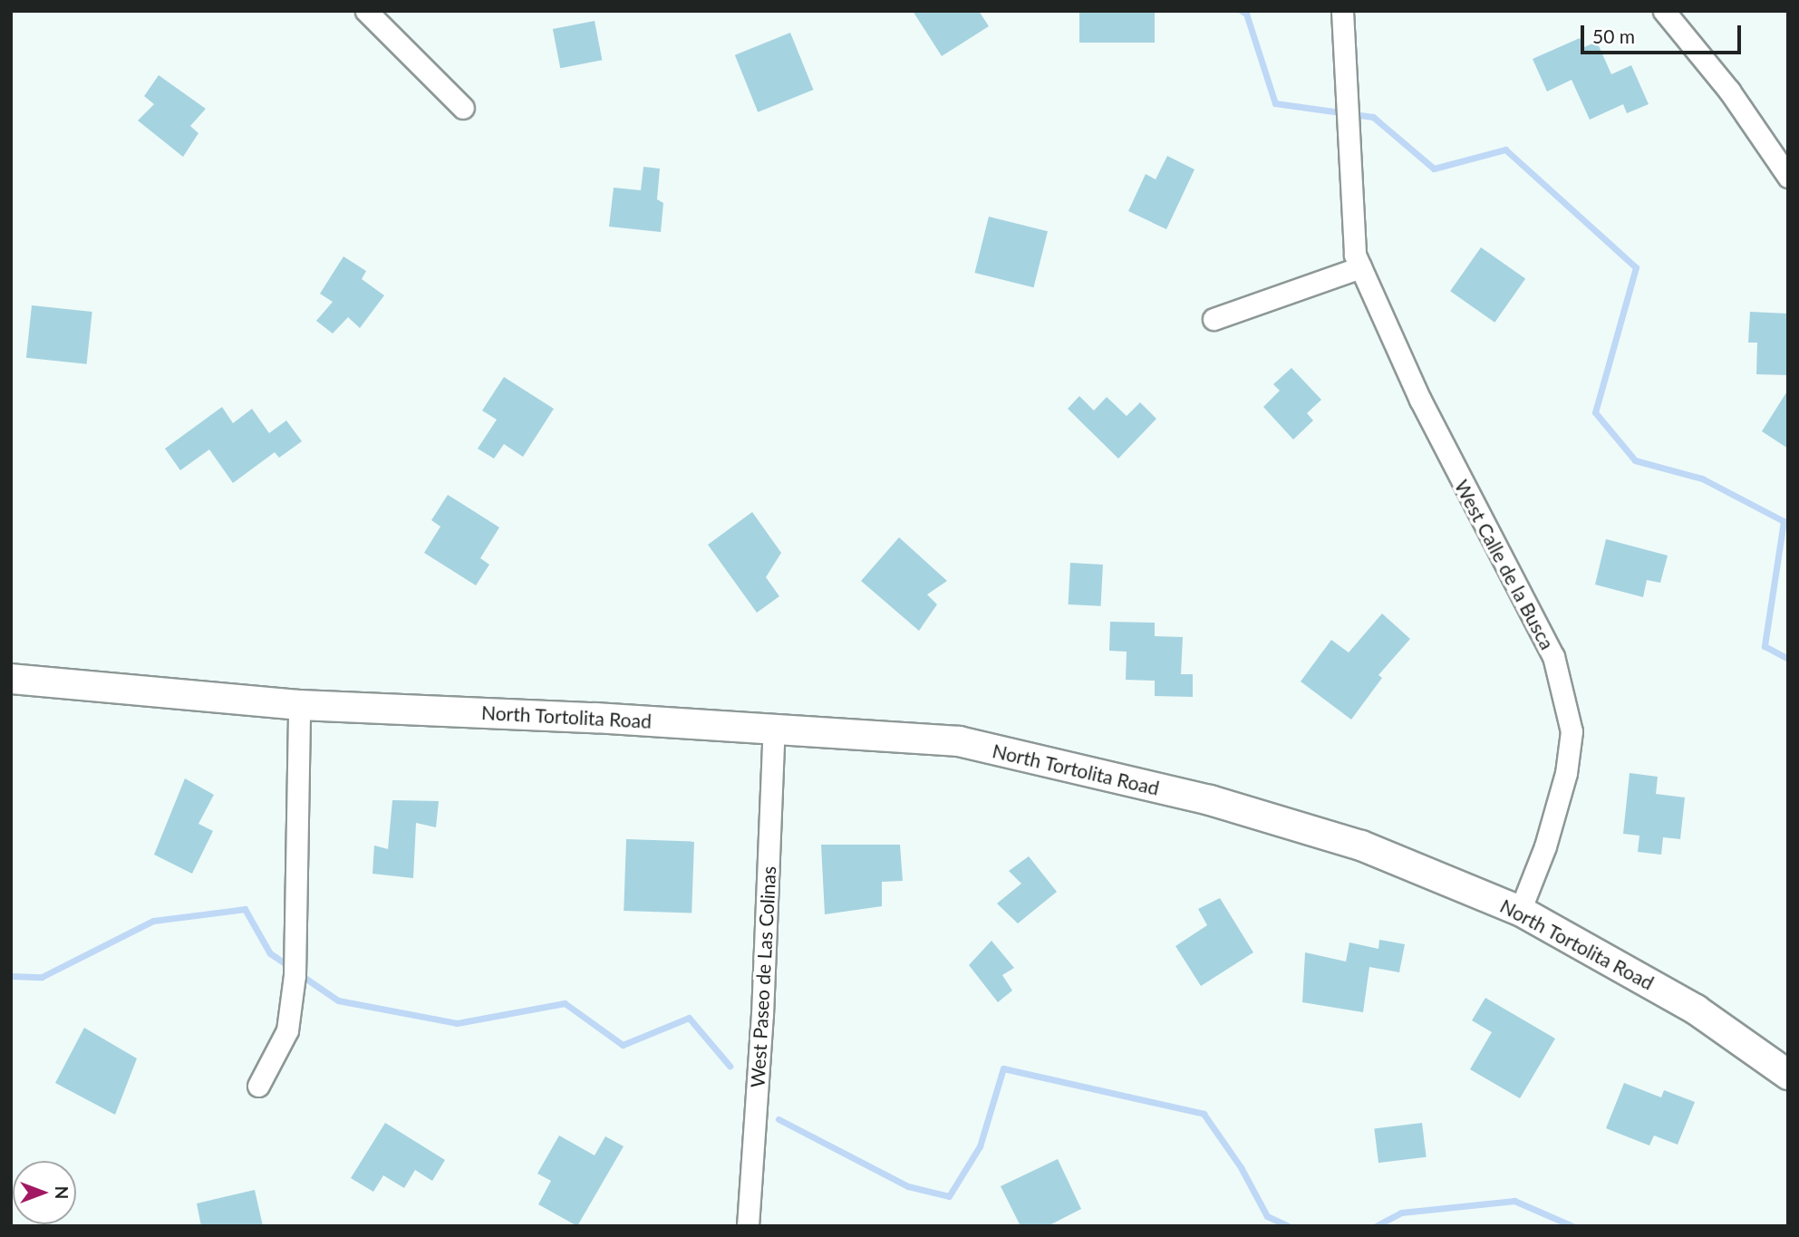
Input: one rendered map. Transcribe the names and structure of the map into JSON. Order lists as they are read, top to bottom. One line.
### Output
{"streets":{"street":["West Calle de la Busca","North Tortolita Road","West Paseo de Las Colinas"]},"crossings":[["West Calle de la Busca","North Tortolita Road"],["North Tortolita Road","West Paseo de Las Colinas"]],"scale_bar":"50 m","north":"right"}
